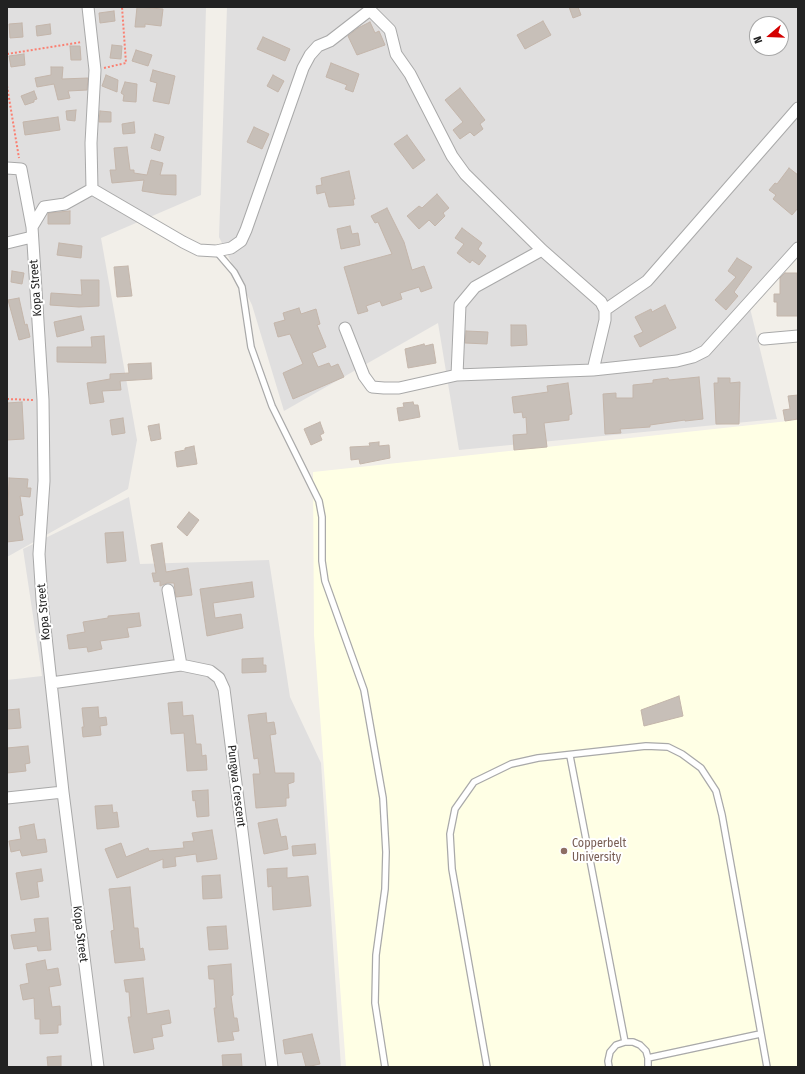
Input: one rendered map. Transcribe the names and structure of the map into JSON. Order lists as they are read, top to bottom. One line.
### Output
{"streets":{"street":["Kopa Street","Pungwa Crescent"]},"crossings":[["Kopa Street","Pungwa Crescent"]],"places":["Copperbelt University"],"north":"left"}
